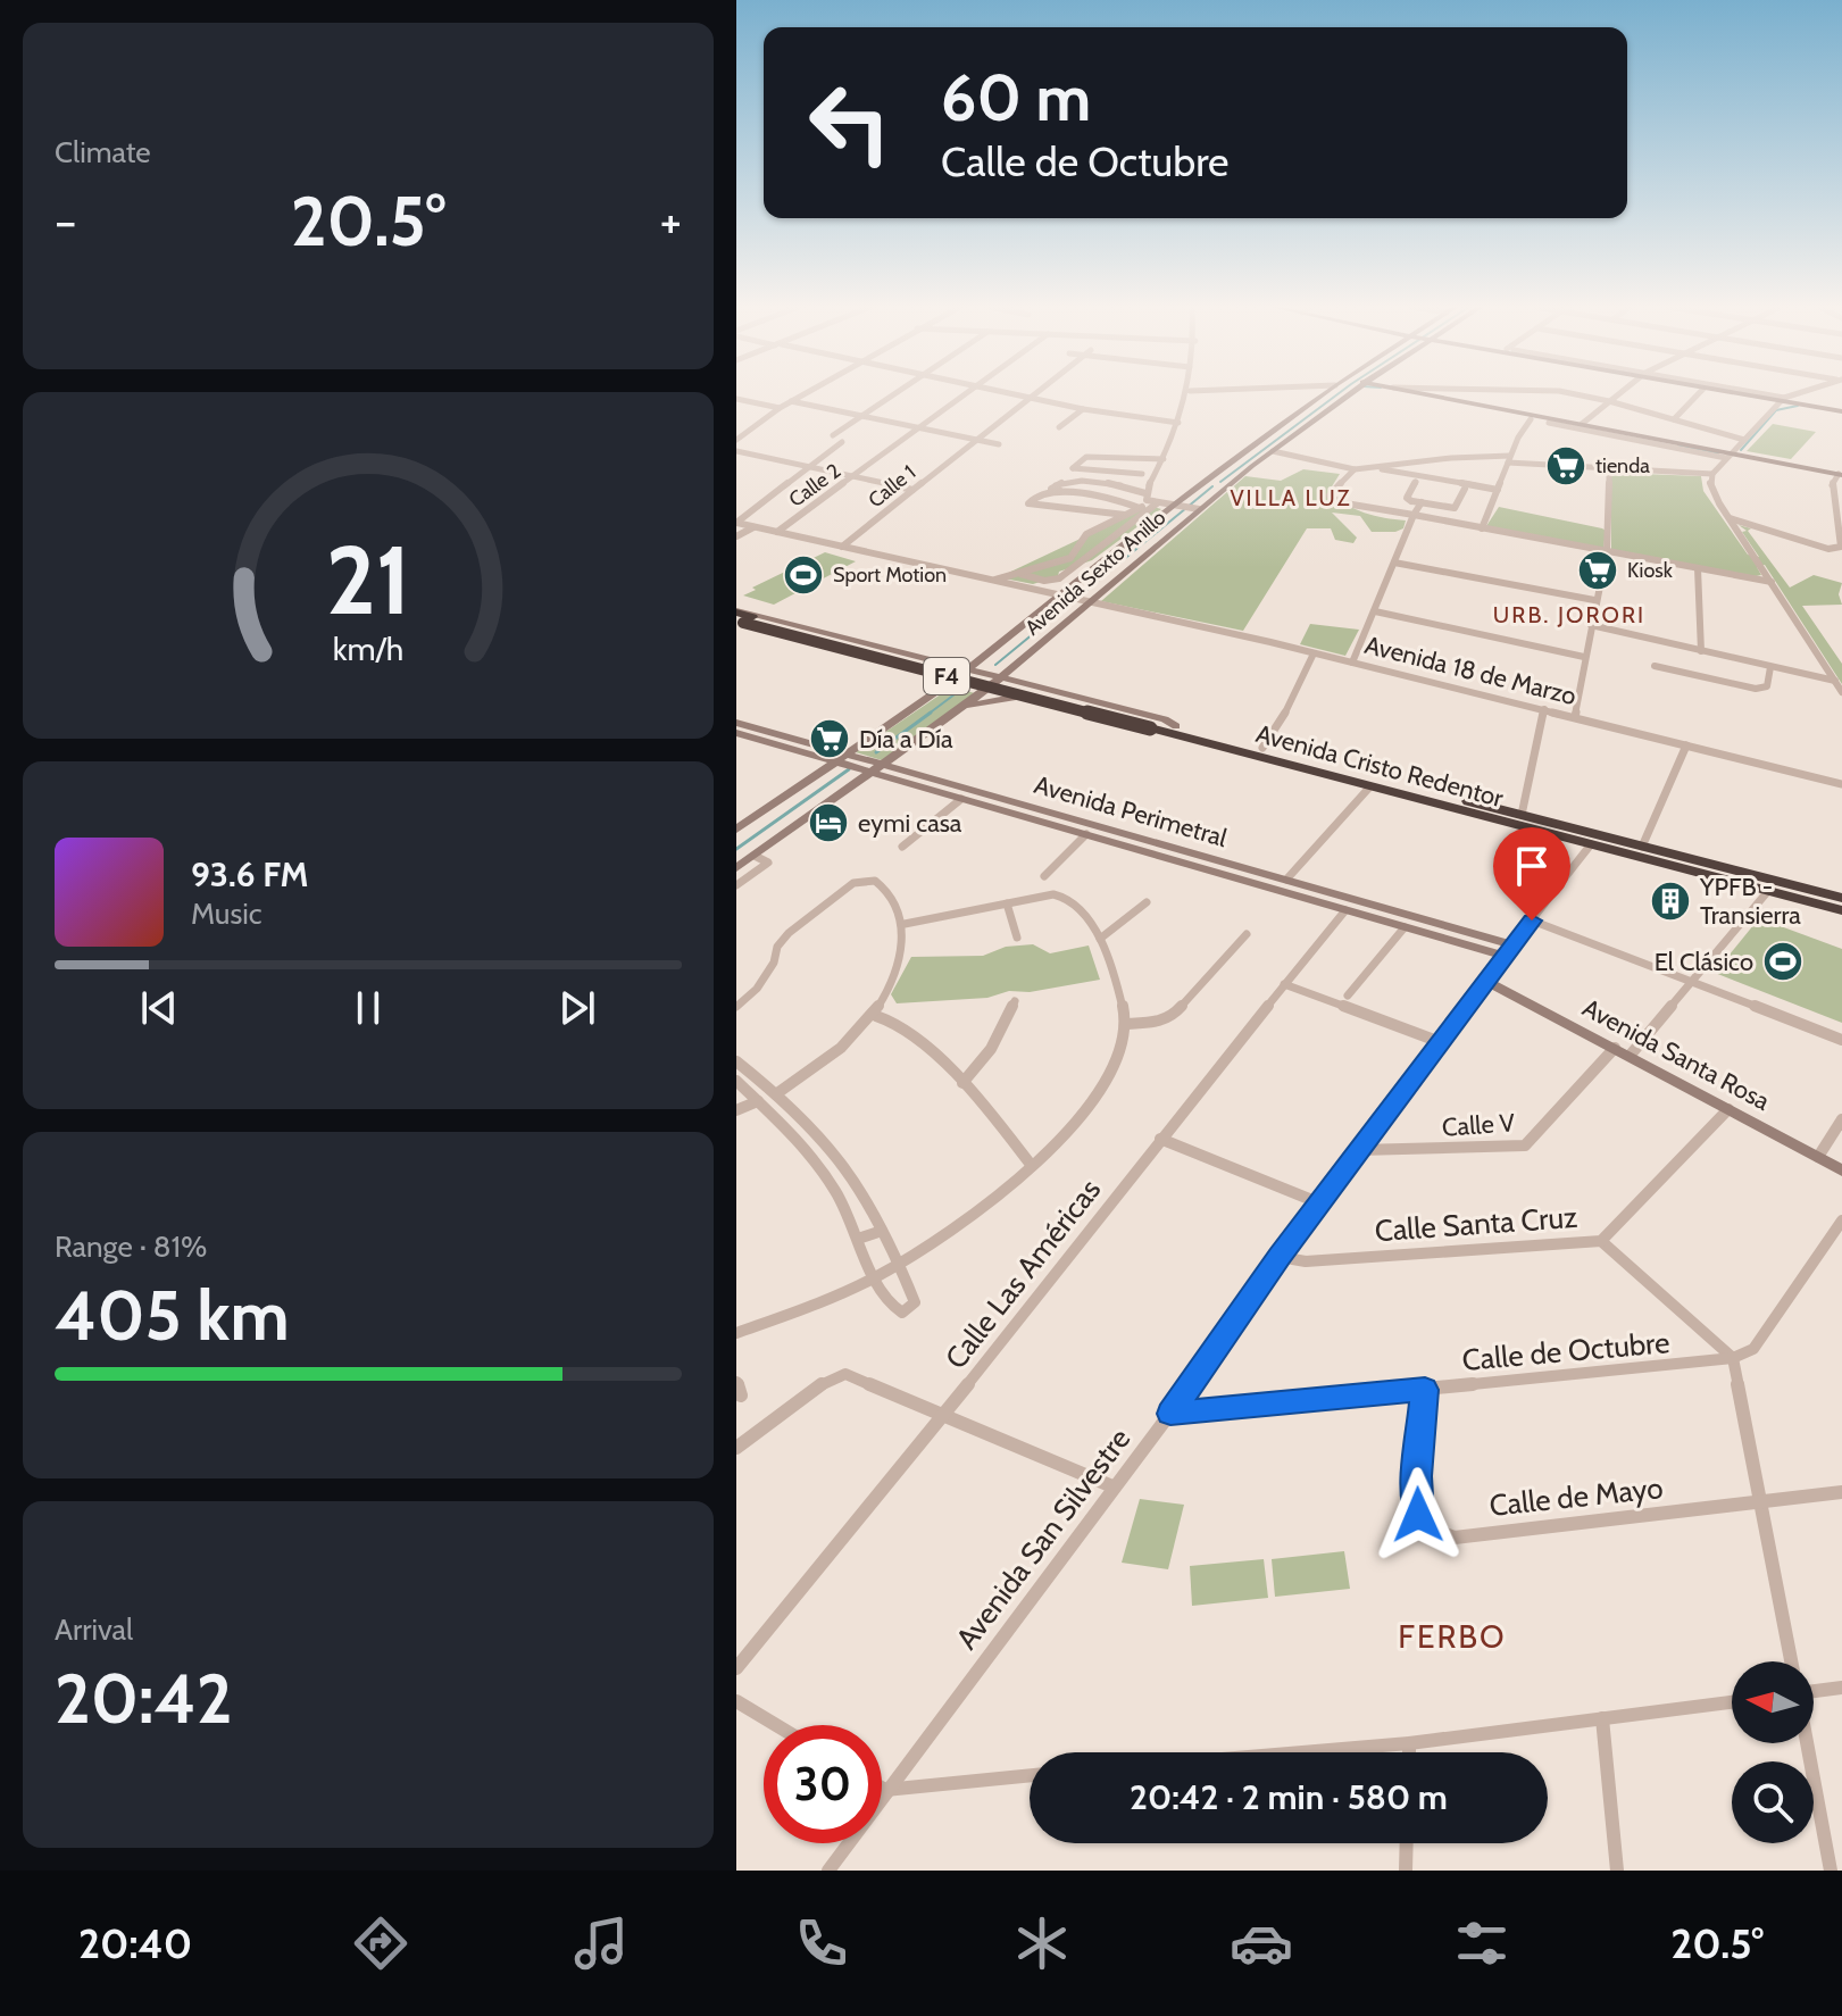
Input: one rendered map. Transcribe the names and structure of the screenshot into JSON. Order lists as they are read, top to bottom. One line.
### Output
{"streets":{"highway":["F4","Avenida Cristo Redentor"],"street":["Calle 2","Calle 1","Avenida Sexto Anillo","Avenida 18 de Marzo","Avenida Perimetral","Avenida Santa Rosa","Calle V","Calle Santa Cruz","Calle Las Américas","Calle de Octubre","Calle de Mayo","Avenida San Silvestre"]},"crossings":[["Calle 2","Avenida 18 de Marzo"],["Calle 1","Avenida 18 de Marzo"],["Avenida Sexto Anillo","Avenida 18 de Marzo"],["Avenida Sexto Anillo","Avenida Cristo Redentor"],["Avenida Sexto Anillo","Avenida Perimetral"],["Avenida Cristo Redentor","Avenida San Silvestre"],["Avenida Perimetral","Calle Las Américas"],["Avenida Perimetral","Avenida San Silvestre"],["Avenida Santa Rosa","Calle V"],["Avenida Santa Rosa","Calle Santa Cruz"],["Avenida Santa Rosa","Avenida San Silvestre"],["Calle V","Avenida San Silvestre"],["Calle Santa Cruz","Avenida San Silvestre"],["Calle de Octubre","Calle de Mayo"],["Calle de Octubre","Avenida San Silvestre"]],"districts":["VILLA LUZ","URB. JORORI","FERBO"],"places":{"supermarket":["tienda","Kiosk","Día a Día"],"sports":["Sport Motion","El Clásico"],"hotel":["eymi casa"],"building":["YPFB - Transierra"]},"north":"left","page":{"tile":["Climate",["Range · 81%","405 km"],["Arrival","20:42"]],"turn":["60 m","Calle de Octubre"],"heat":["−","20.5°","+"],"song":["93.6 FM","Music"],"limit":"30","trip":"20:42 · 2 min · 580 m","tabs":["20:40","20.5°"],"gauge":["21","km/h"]}}
